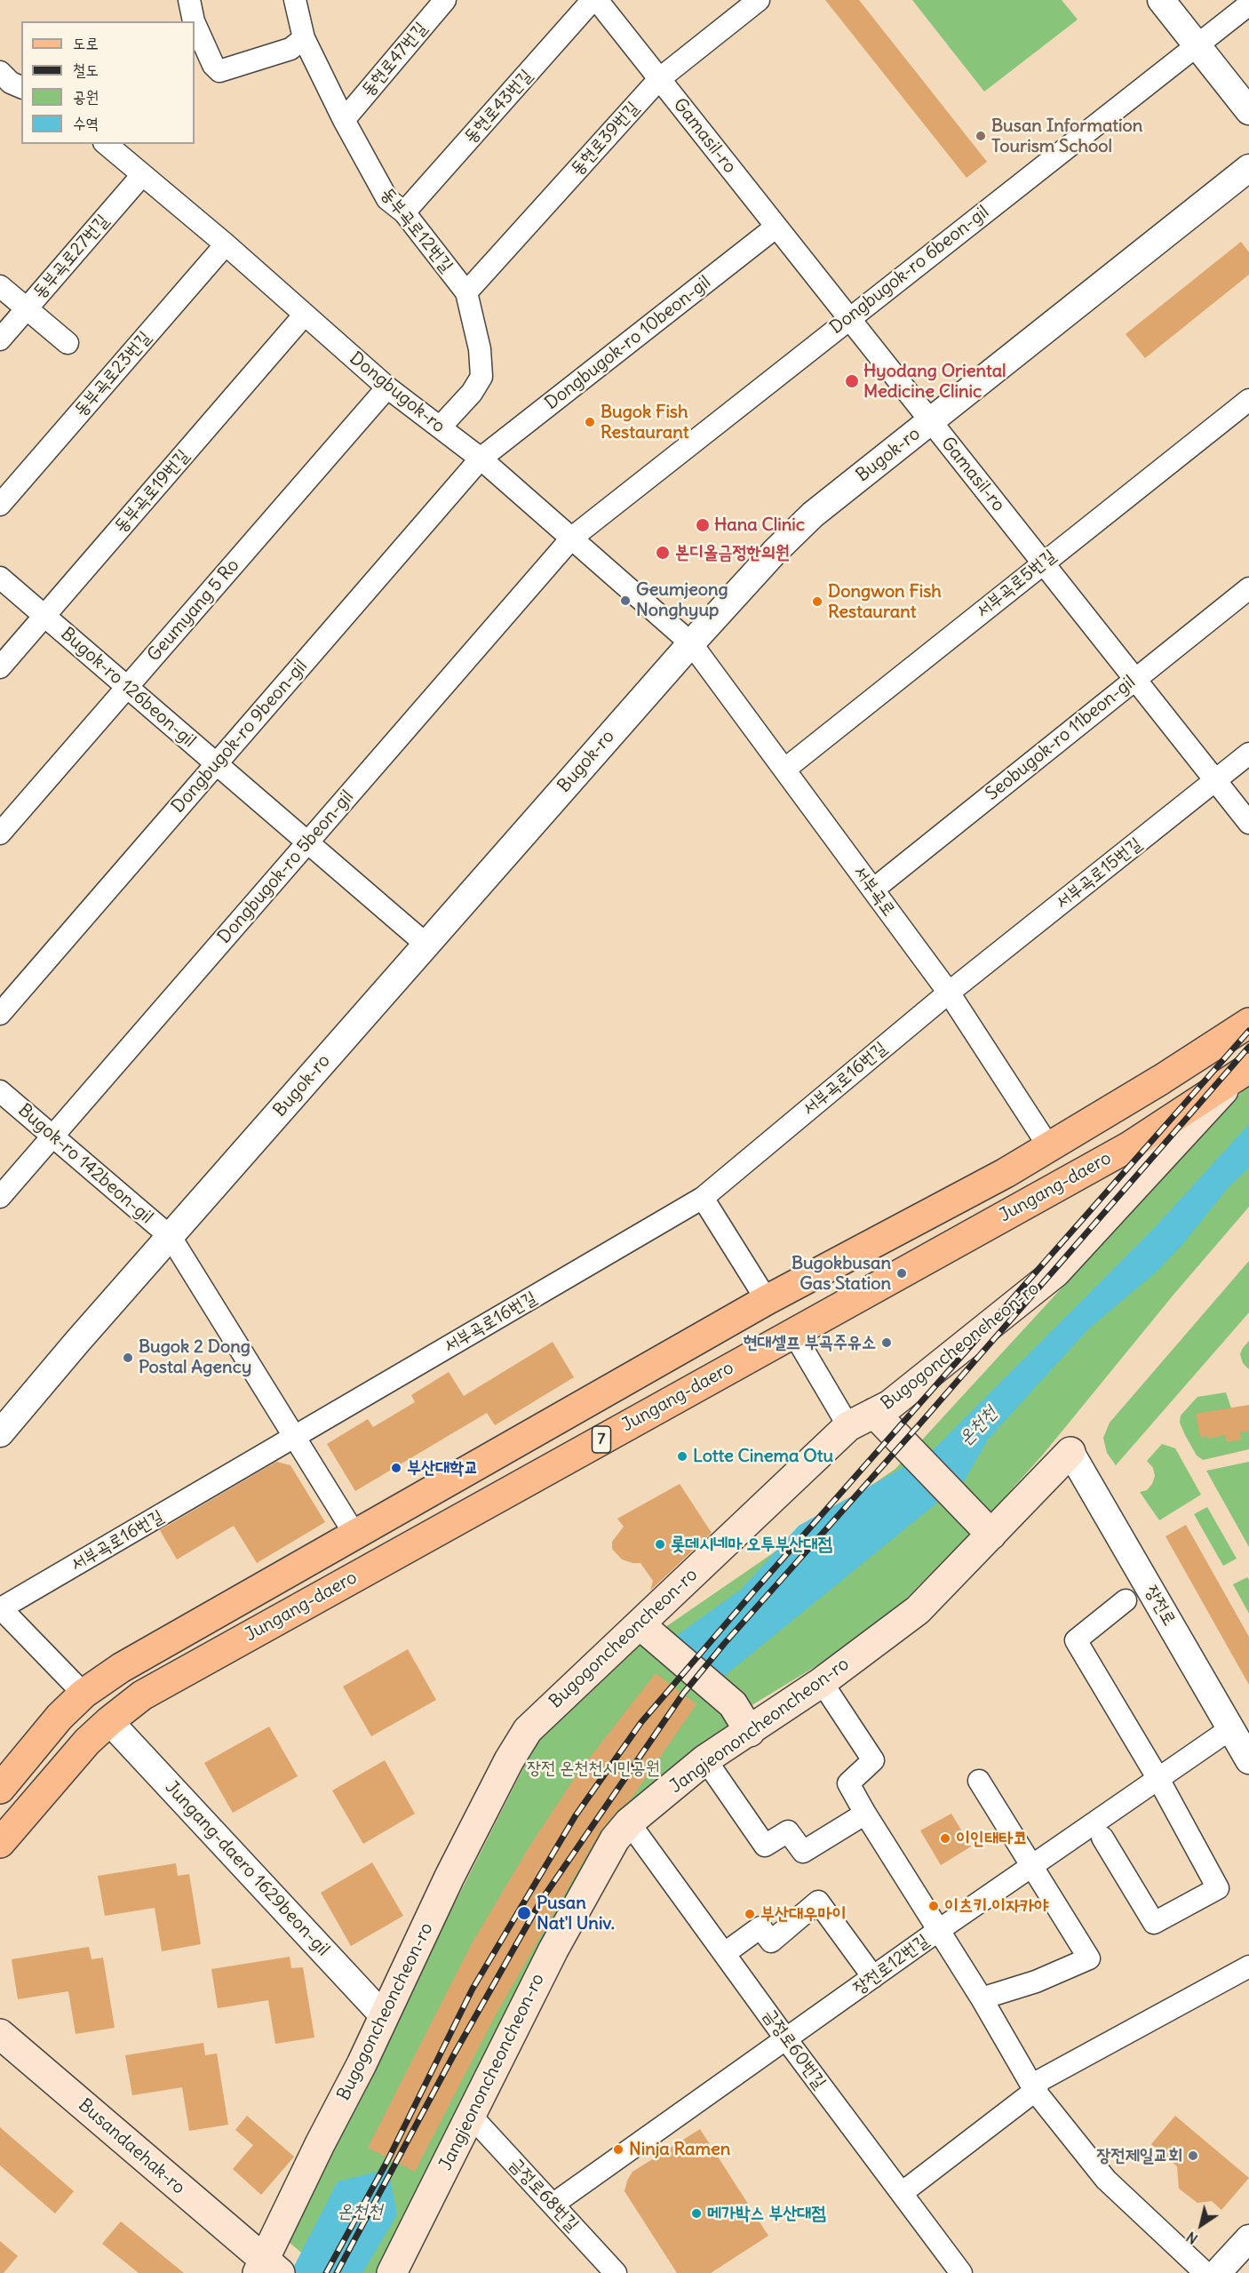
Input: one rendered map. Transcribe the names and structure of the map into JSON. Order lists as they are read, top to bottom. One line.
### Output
{"streets":{"main road":["Jungang-daero","Bugogoncheoncheon-ro","7","Jangjeononcheoncheon-ro","Busandaehak-ro"],"street":["동현로47번길","동현로43번길","Gamasil-ro","동현로39번길","동부곡로12번길","동부곡로27번길","Dongbugok-ro 6beon-gil","Dongbugok-ro 10beon-gil","동부곡로23번길","Dongbugok-ro","Bugok-ro","동부곡로19번길","서부곡로5번길","Geumyang 5 Ro","Bugok-ro 126beon-gil","Dongbugok-ro 9beon-gil","Seobugok-ro 11beon-gil","Dongbugok-ro 5beon-gil","서부곡로15번길","서부곡로","서부곡로16번길","Bugok-ro 142beon-gil","장전로","Jungang-daero 1629beon-gil","장전로12번길","금정로60번길","금정로68번길"]},"crossings":[["동현로47번길","동부곡로12번길"],["동현로43번길","Gamasil-ro"],["동현로43번길","동부곡로12번길"],["Gamasil-ro","동현로39번길"],["Gamasil-ro","Dongbugok-ro 6beon-gil"],["Gamasil-ro","Dongbugok-ro 10beon-gil"],["Gamasil-ro","Bugok-ro"],["Gamasil-ro","서부곡로5번길"],["Gamasil-ro","Seobugok-ro 11beon-gil"],["Gamasil-ro","서부곡로15번길"],["동현로39번길","동부곡로12번길"],["동부곡로12번길","Dongbugok-ro"],["동부곡로27번길","Dongbugok-ro"],["Dongbugok-ro 6beon-gil","Dongbugok-ro"],["Dongbugok-ro 6beon-gil","Dongbugok-ro 5beon-gil"],["Dongbugok-ro 10beon-gil","Dongbugok-ro"],["Dongbugok-ro 10beon-gil","Dongbugok-ro 9beon-gil"],["동부곡로23번길","Dongbugok-ro"],["Dongbugok-ro","Bugok-ro"],["Dongbugok-ro","동부곡로19번길"],["Dongbugok-ro","Geumyang 5 Ro"],["Dongbugok-ro","Dongbugok-ro 9beon-gil"],["Dongbugok-ro","Dongbugok-ro 5beon-gil"],["Dongbugok-ro","서부곡로"],["Bugok-ro","Bugok-ro 126beon-gil"],["Bugok-ro","서부곡로"],["Bugok-ro","Bugok-ro 142beon-gil"],["동부곡로19번길","Bugok-ro 126beon-gil"],["서부곡로5번길","서부곡로"],["Geumyang 5 Ro","Bugok-ro 126beon-gil"],["Bugok-ro 126beon-gil","Dongbugok-ro 9beon-gil"],["Bugok-ro 126beon-gil","Dongbugok-ro 5beon-gil"],["Seobugok-ro 11beon-gil","서부곡로"],["Dongbugok-ro 5beon-gil","Bugok-ro 142beon-gil"],["서부곡로15번길","서부곡로"],["서부곡로15번길","서부곡로16번길"],["서부곡로","서부곡로16번길"],["서부곡로","Jungang-daero"],["서부곡로16번길","Bugok-ro 142beon-gil"],["Bugok-ro 142beon-gil","Jungang-daero"],["Jungang-daero","Bugogoncheoncheon-ro"],["Jungang-daero","Jungang-daero 1629beon-gil"],["Bugogoncheoncheon-ro","Jungang-daero 1629beon-gil"],["Bugogoncheoncheon-ro","Busandaehak-ro"],["장전로","Jangjeononcheoncheon-ro"],["장전로","장전로12번길"],["Jangjeononcheoncheon-ro","금정로60번길"],["Jangjeononcheoncheon-ro","금정로68번길"],["장전로12번길","금정로60번길"],["장전로12번길","금정로68번길"]],"water":["온천천"],"parks":["장전 온천천시민공원"],"places":["Busan Information Tourism School","Hyodang Oriental Medicine Clinic","Bugok Fish Restaurant","Hana Clinic","본디올금정한의원","Geumjeong Nonghyup","Dongwon Fish Restaurant","Bugokbusan Gas Station","현대셀프 부곡주유소","Bugok 2 Dong Postal Agency","Lotte Cinema Otu","부산대학교","롯데시네마 오투부산대점","이인태타코","이츠키 이자카야","Pusan Nat'l Univ.","부산대우마이","Ninja Ramen","장전제일교회","메가박스 부산대점"],"legend":["도로","철도","공원","수역"],"north":"bottom left"}
